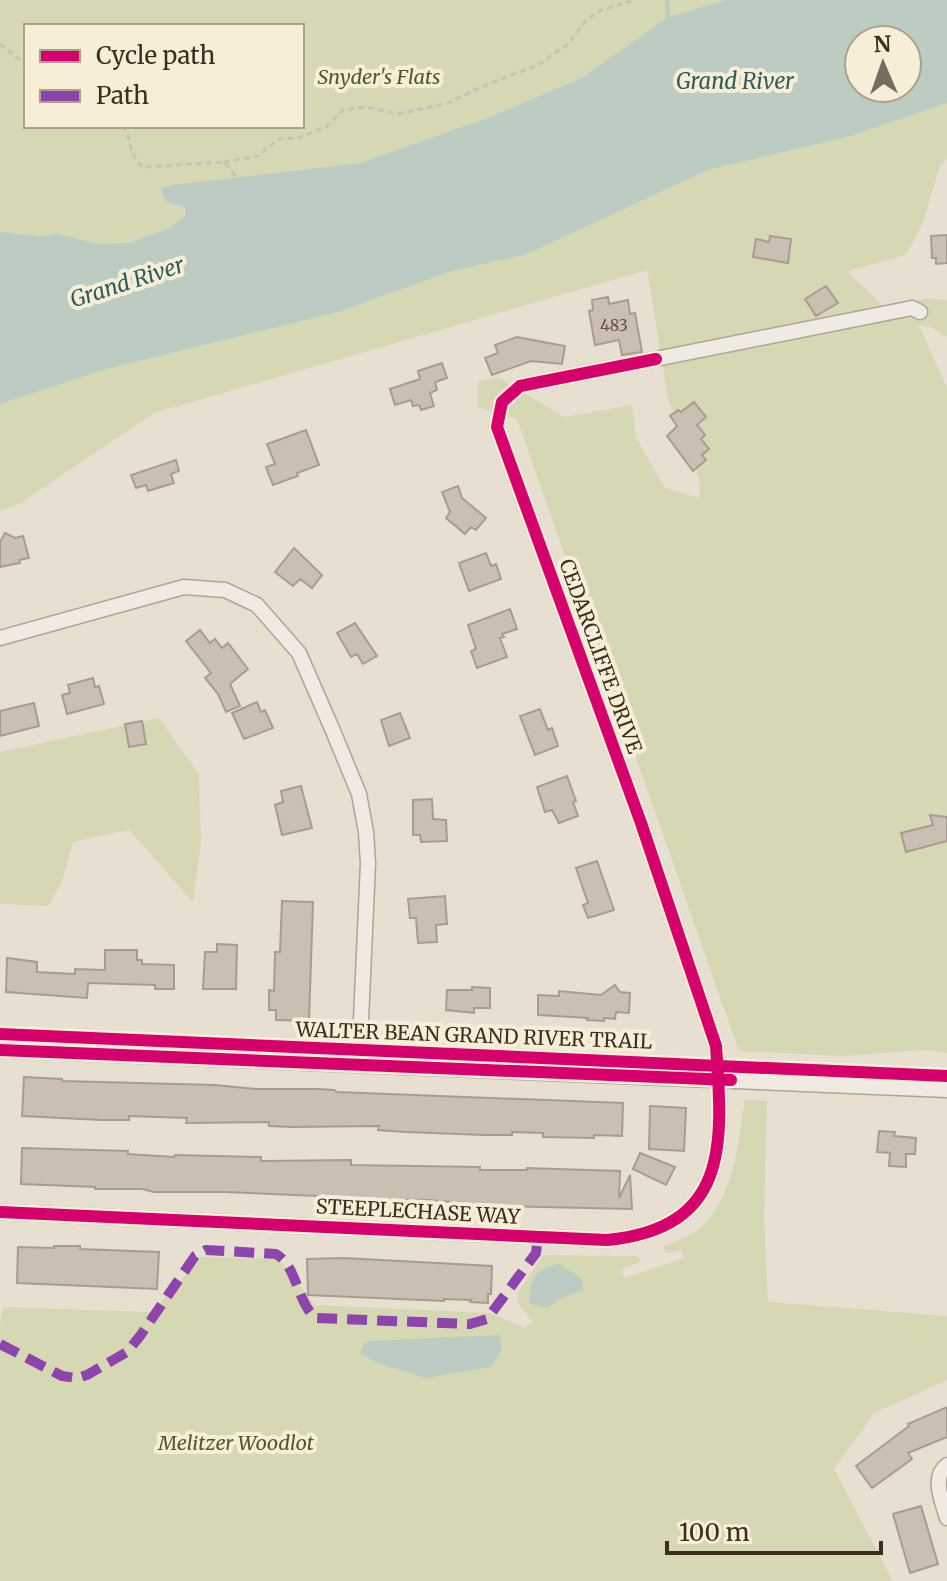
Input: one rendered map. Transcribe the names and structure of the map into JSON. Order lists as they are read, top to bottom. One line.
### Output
{"streets":{"street":["CEDARCLIFFE DRIVE","STEEPLECHASE WAY"],"cycle path":["WALTER BEAN GRAND RIVER TRAIL"]},"crossings":[["CEDARCLIFFE DRIVE","STEEPLECHASE WAY"]],"water":["Grand River"],"parks":["Snyder's Flats","Melitzer Woodlot"],"house_numbers":["483"],"legend":["Cycle path","Path"],"scale_bar":"100 m","north":"top"}
